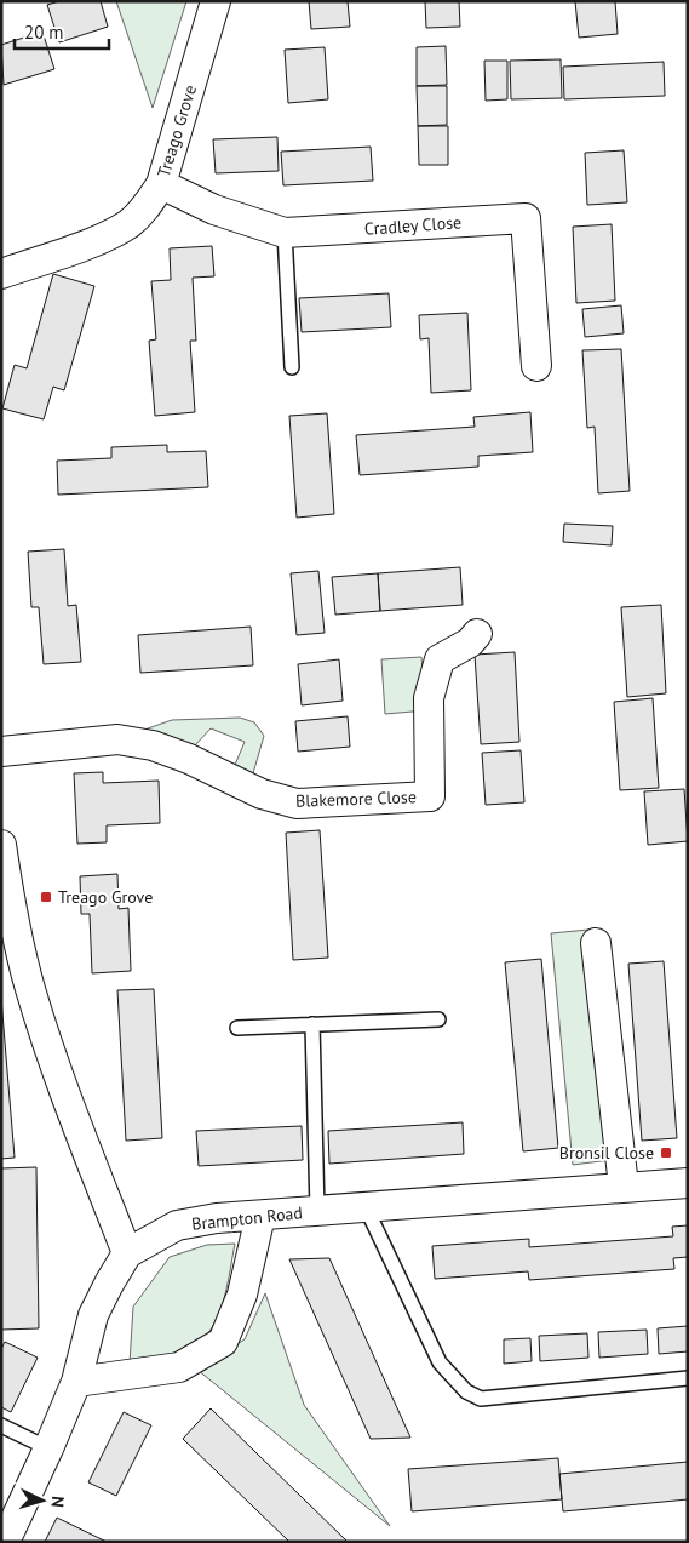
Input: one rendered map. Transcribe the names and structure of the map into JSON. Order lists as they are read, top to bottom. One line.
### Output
{"streets":{"street":["Treago Grove","Cradley Close","Blakemore Close","Brampton Road"]},"crossings":[["Treago Grove","Cradley Close"]],"places":{"transit":["Treago Grove","Bronsil Close"]},"scale_bar":"20 m","north":"right"}
